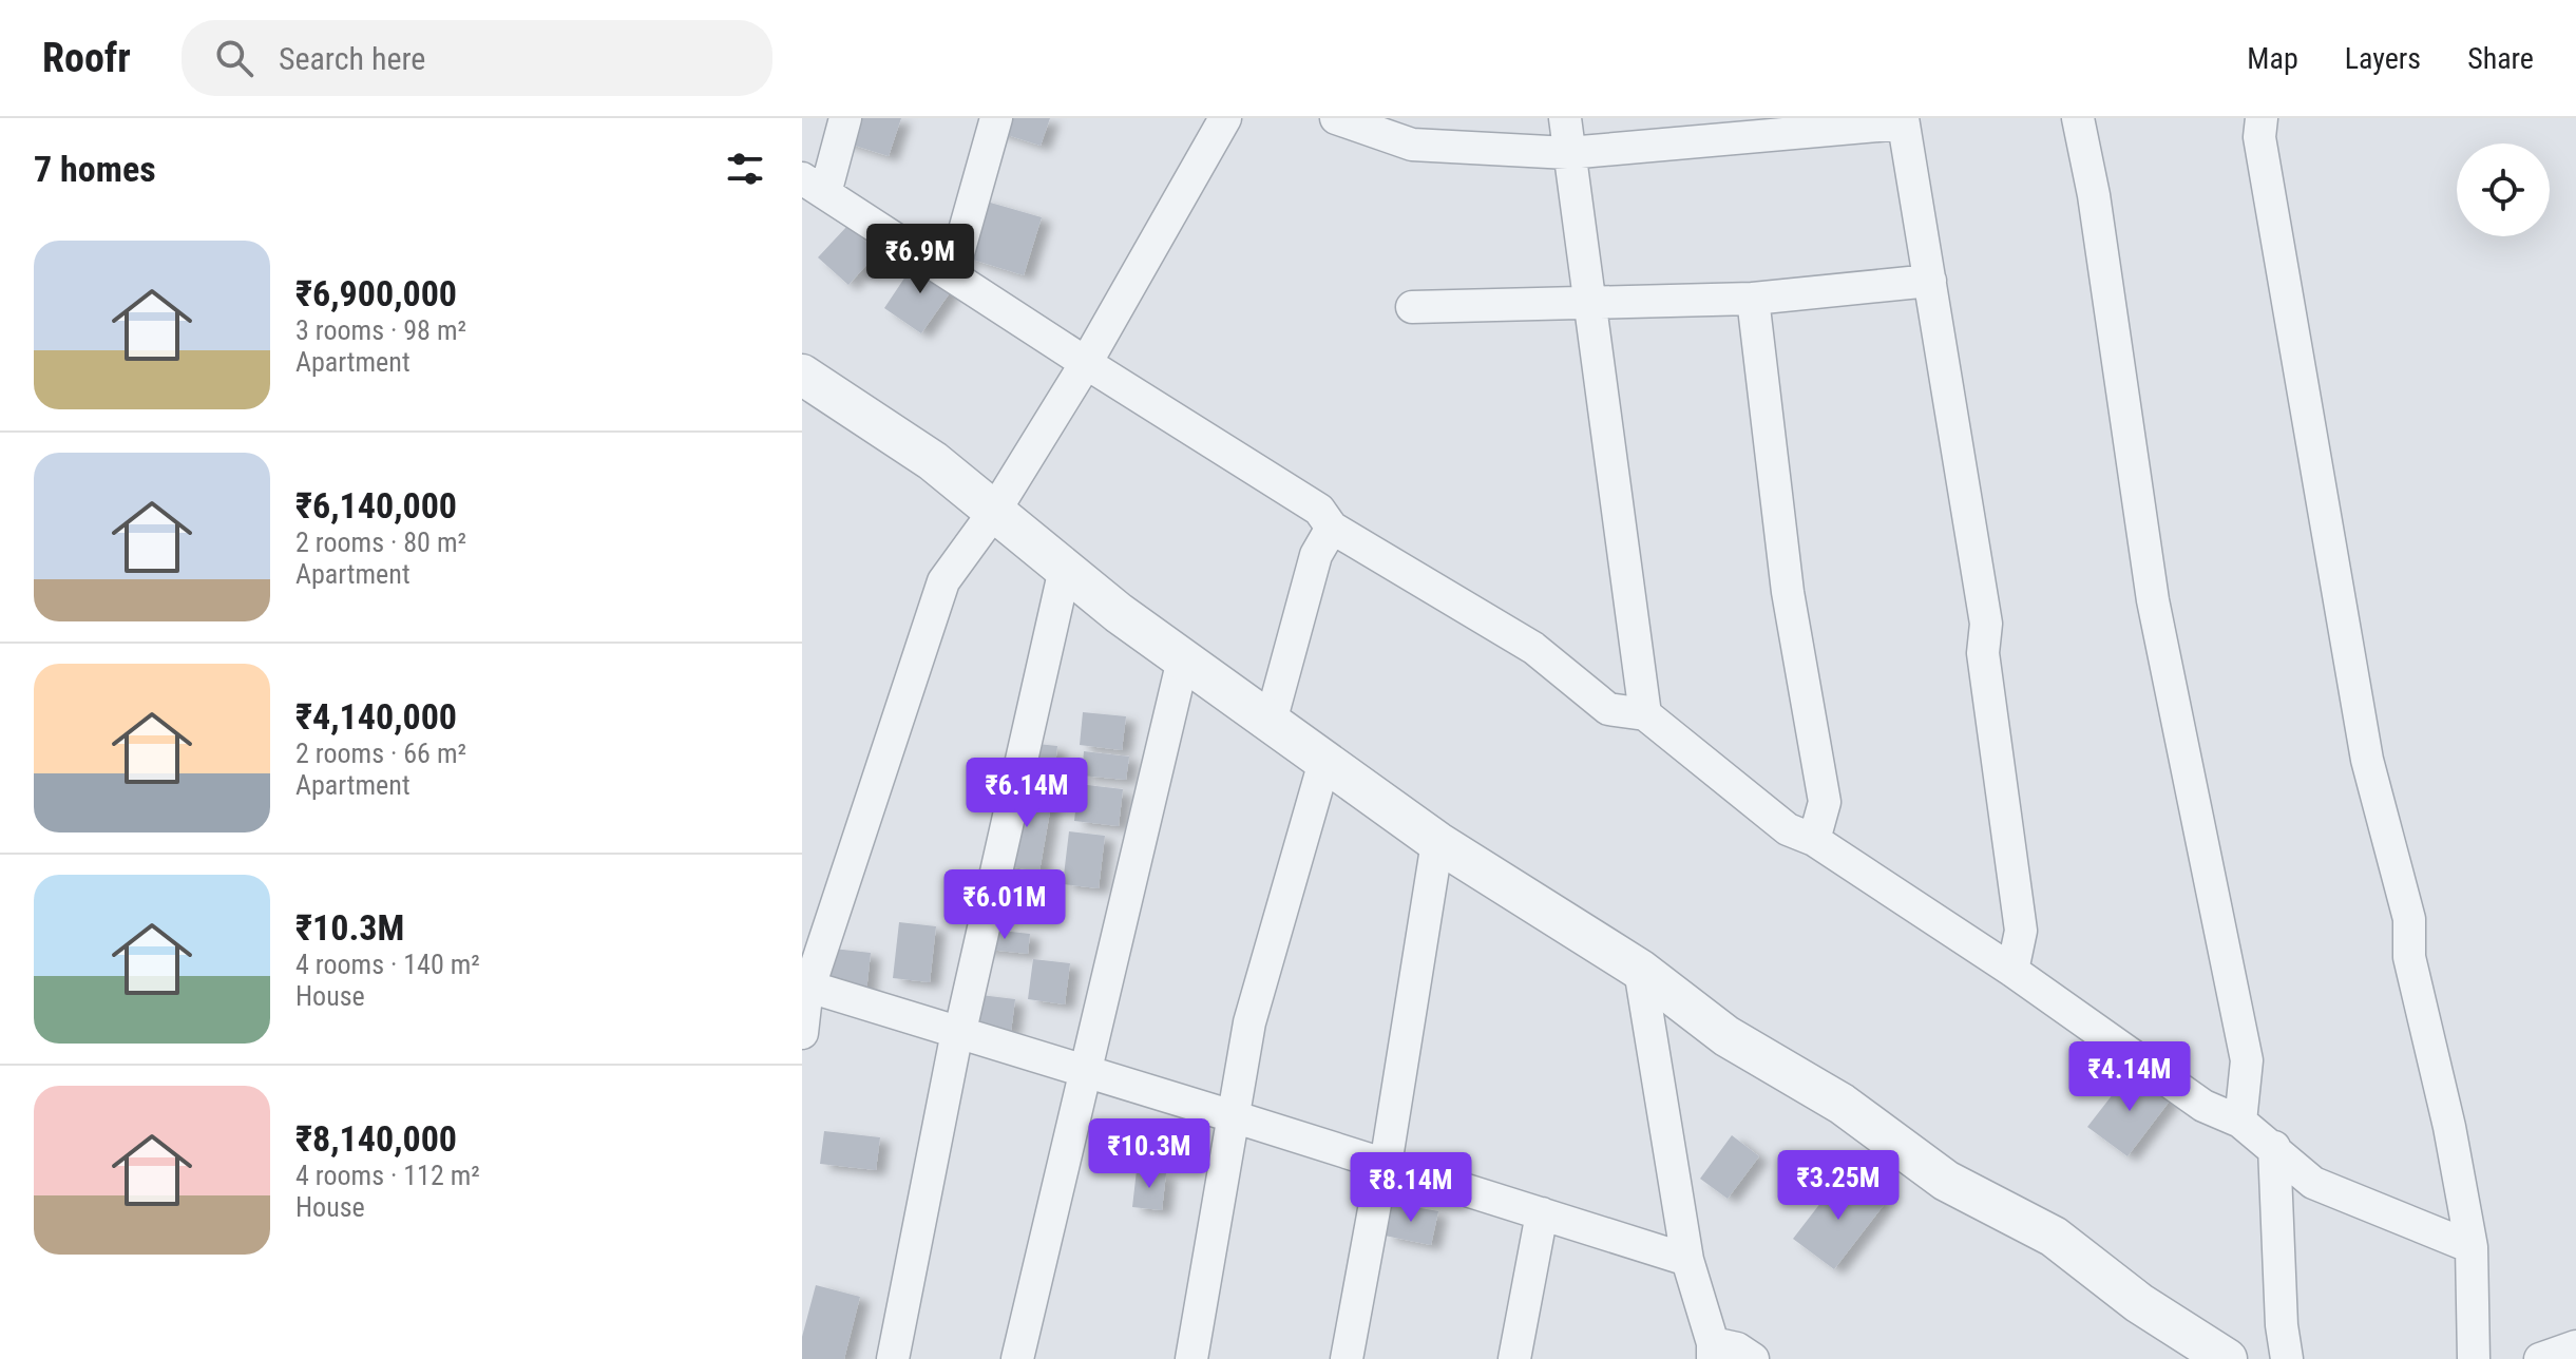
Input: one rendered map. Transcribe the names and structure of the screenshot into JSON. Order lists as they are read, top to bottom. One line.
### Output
{"page":{"header":"Roofr","search":"Search here","nav":["Map","Layers","Share"],"heading":"7 homes","list":[{"name":"₹6,900,000","note":"3 rooms · 98 m² · Apartment"},{"name":"₹6,140,000","note":"2 rooms · 80 m² · Apartment"},{"name":"₹4,140,000","note":"2 rooms · 66 m² · Apartment"},{"name":"₹10.3M","note":"4 rooms · 140 m² · House"},{"name":"₹8,140,000","note":"4 rooms · 112 m² · House"}],"price":["₹6.9M","₹6.14M","₹6.01M","₹4.14M","₹10.3M","₹3.25M","₹8.14M"]}}
